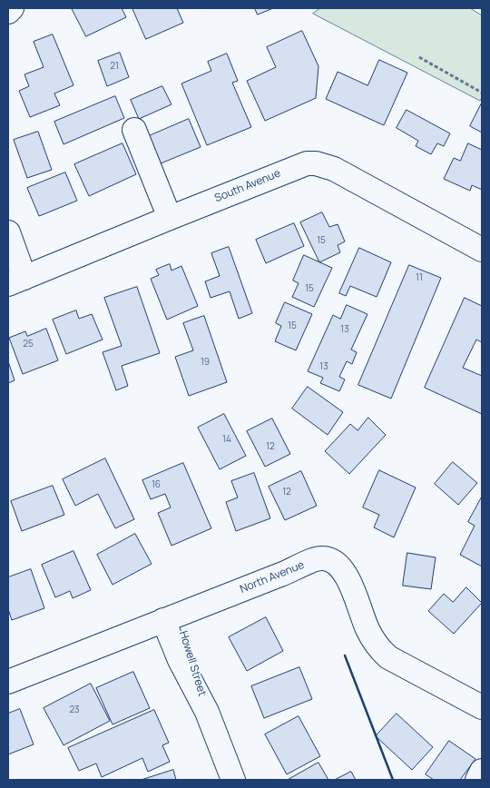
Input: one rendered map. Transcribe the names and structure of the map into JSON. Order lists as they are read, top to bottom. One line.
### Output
{"streets":{"street":["South Avenue","North Avenue","Howell Street"]},"crossings":[["North Avenue","Howell Street"]],"house_numbers":["21","15","11","15","15","13","25","19","13","14","12","16","12","23"]}
